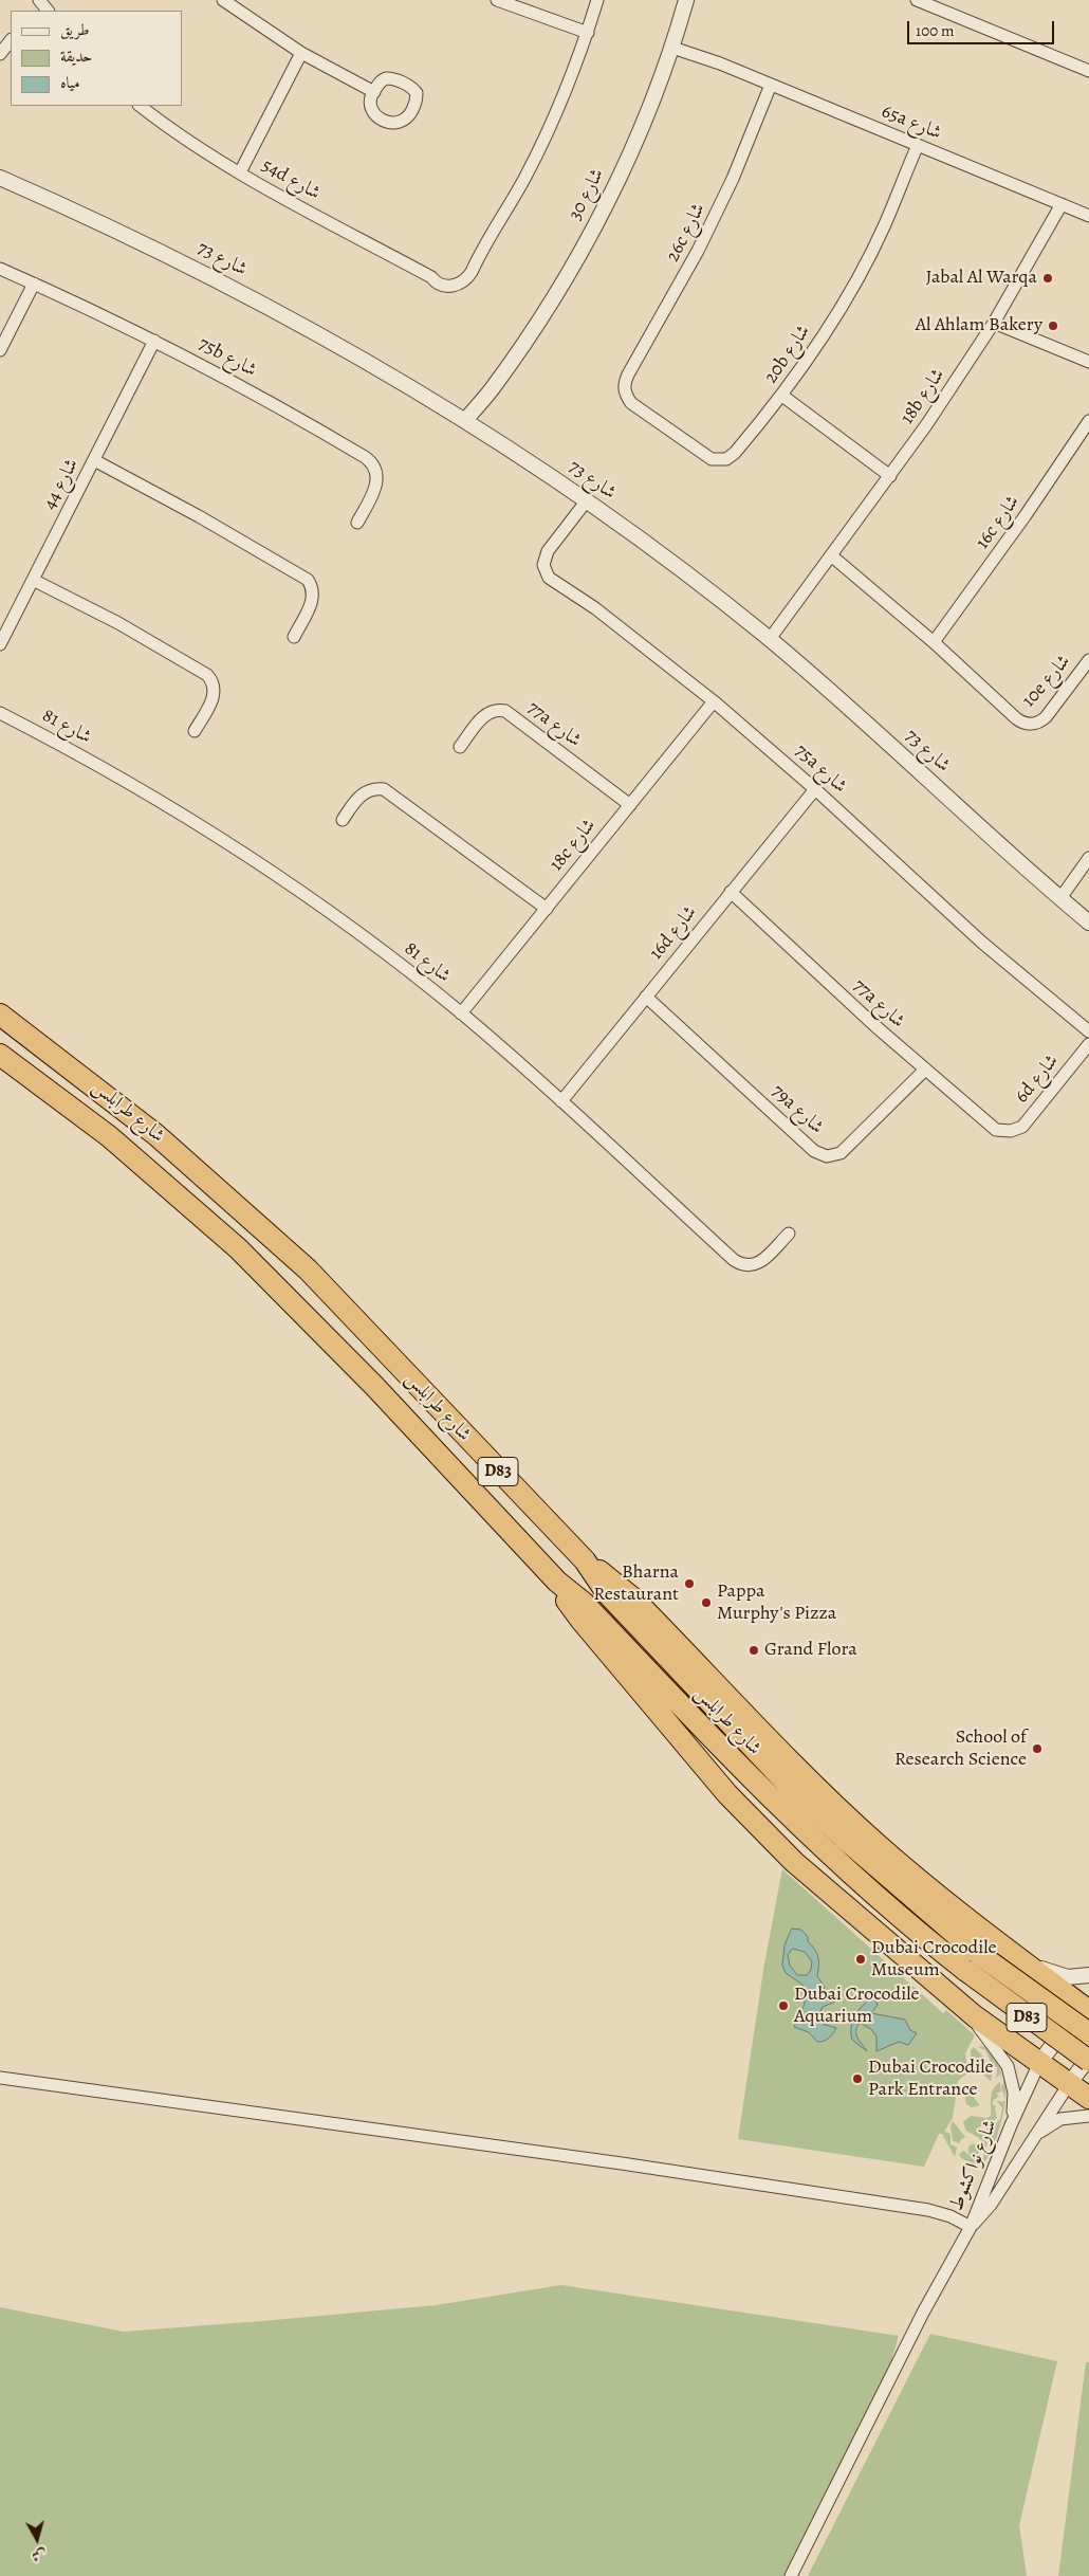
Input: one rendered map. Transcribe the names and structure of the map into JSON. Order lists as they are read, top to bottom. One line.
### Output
{"streets":{"highway":["شارع طرابلس","D83"],"street":["65a شارع","54d شارع","شارع 30","26c شارع","شارع 73","20b شارع","75b شارع","18b شارع","شارع 44","16c شارع","10e شارع","77a شارع","شارع 81","75a شارع","18c شارع","16d شارع","6d شارع","79a شارع","شارع نواكشوط"]},"crossings":[["65a شارع","شارع 30"],["65a شارع","26c شارع"],["65a شارع","20b شارع"],["65a شارع","18b شارع"],["شارع 30","شارع 73"],["26c شارع","20b شارع"],["شارع 73","18b شارع"],["شارع 73","75a شارع"],["75b شارع","شارع 44"],["16c شارع","10e شارع"],["77a شارع","18c شارع"],["77a شارع","16d شارع"],["77a شارع","6d شارع"],["77a شارع","79a شارع"],["شارع 81","18c شارع"],["شارع 81","16d شارع"],["75a شارع","18c شارع"],["75a شارع","16d شارع"],["16d شارع","79a شارع"],["شارع طرابلس","شارع نواكشوط"]],"places":["Jabal Al Warqa","Al Ahlam Bakery","Bharna Restaurant","Pappa Murphy's Pizza","Grand Flora","School of Research Science","Dubai Crocodile Museum","Dubai Crocodile Aquarium","Dubai Crocodile Park Entrance"],"legend":["طريق","حديقة","مياه"],"scale_bar":"100 m","north":"bottom"}
